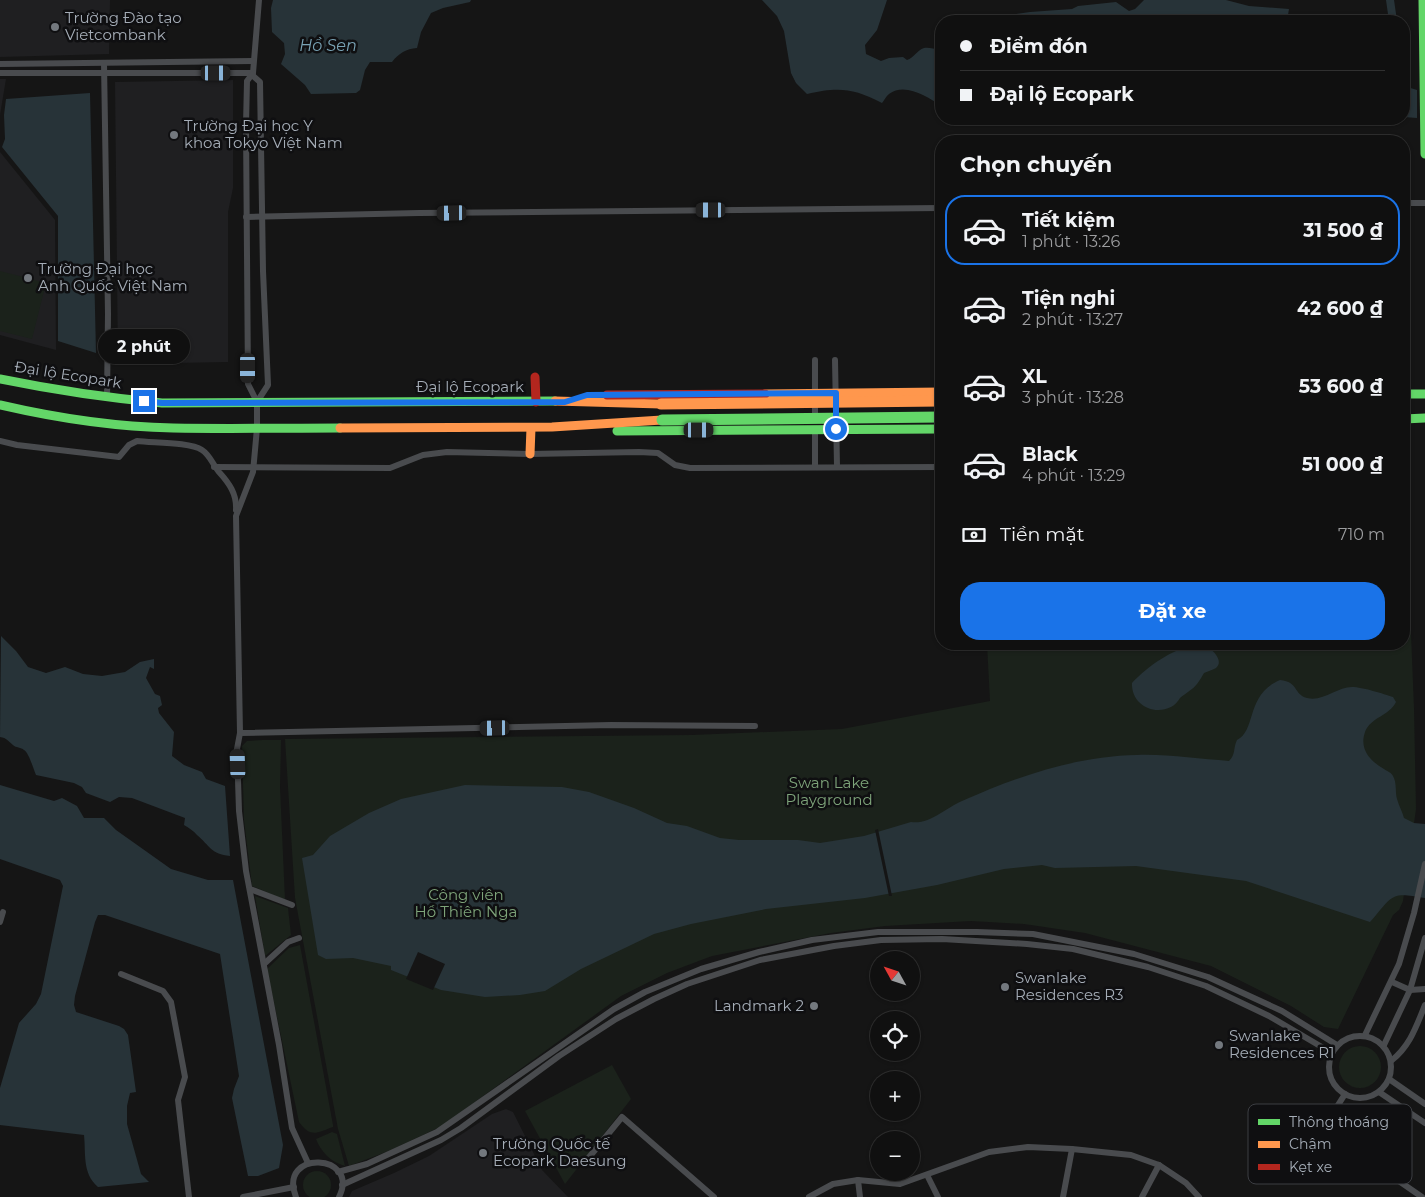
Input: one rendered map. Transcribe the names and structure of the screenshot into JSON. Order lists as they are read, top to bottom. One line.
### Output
{"streets":{"main road":["Đại lộ Ecopark"]},"water":["Hồ Sen"],"parks":["Swan Lake Playground","Công viên Hồ Thiên Nga"],"places":["Trường Đào tạo Vietcombank","Trường Đại học Y khoa Tokyo Việt Nam","Trường Đại học Anh Quốc Việt Nam","Swanlake Residences R3","Landmark 2","Swanlake Residences R1","Trường Quốc tế Ecopark Daesung"],"legend":["Thông thoáng","Chậm","Kẹt xe"],"north":"top left","page":{"banner":["Điểm đón","Đại lộ Ecopark"],"heading":"Chọn chuyến","list":[{"name":"Tiết kiệm","note":"1 phút · 13:26","value":"31 500 ₫"},{"name":"Tiện nghi","note":"2 phút · 13:27","value":"42 600 ₫"},{"name":"XL","note":"3 phút · 13:28","value":"53 600 ₫"},{"name":"Black","note":"4 phút · 13:29","value":"51 000 ₫"}],"bubble":"2 phút","pay":["Tiền mặt","710 m"],"buttons":"Đặt xe","map_buttons":["+","−"]}}
